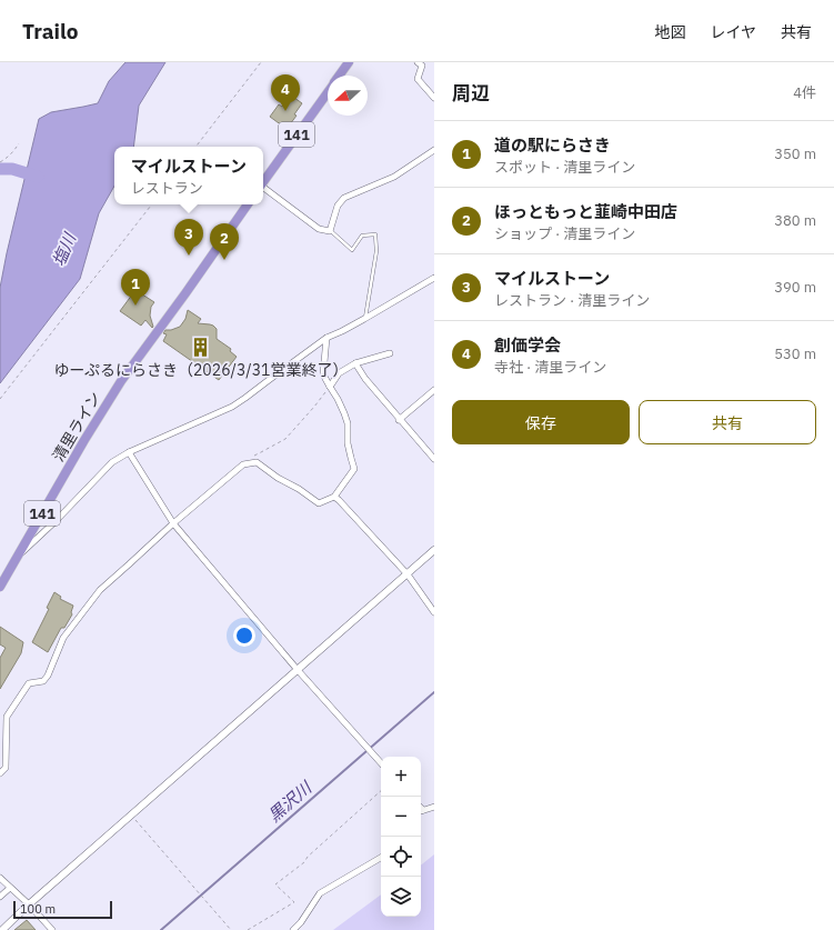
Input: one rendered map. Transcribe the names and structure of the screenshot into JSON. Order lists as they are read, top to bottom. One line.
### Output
{"streets":{"highway":["141","清里ライン"]},"water":["塩川","黒沢川"],"places":{"building":["ゆーぷるにらさき（2026/3/31営業終了）"]},"scale_bar":"100 m","north":"left","page":{"header":"Trailo","nav":["地図","レイヤ","共有"],"heading":["周辺","4件"],"pins":["4","3","2","1"],"list":[{"mark":"1","name":"道の駅にらさき","note":"スポット · 清里ライン","value":"350 m"},{"mark":"2","name":"ほっともっと韮崎中田店","note":"ショップ · 清里ライン","value":"380 m"},{"mark":"3","name":"マイルストーン","note":"レストラン · 清里ライン","value":"390 m"},{"mark":"4","name":"創価学会","note":"寺社 · 清里ライン","value":"530 m"}],"popup":["マイルストーン","レストラン"],"buttons":["保存","共有"],"map_buttons":["+","−"],"scale":"100 m"}}
